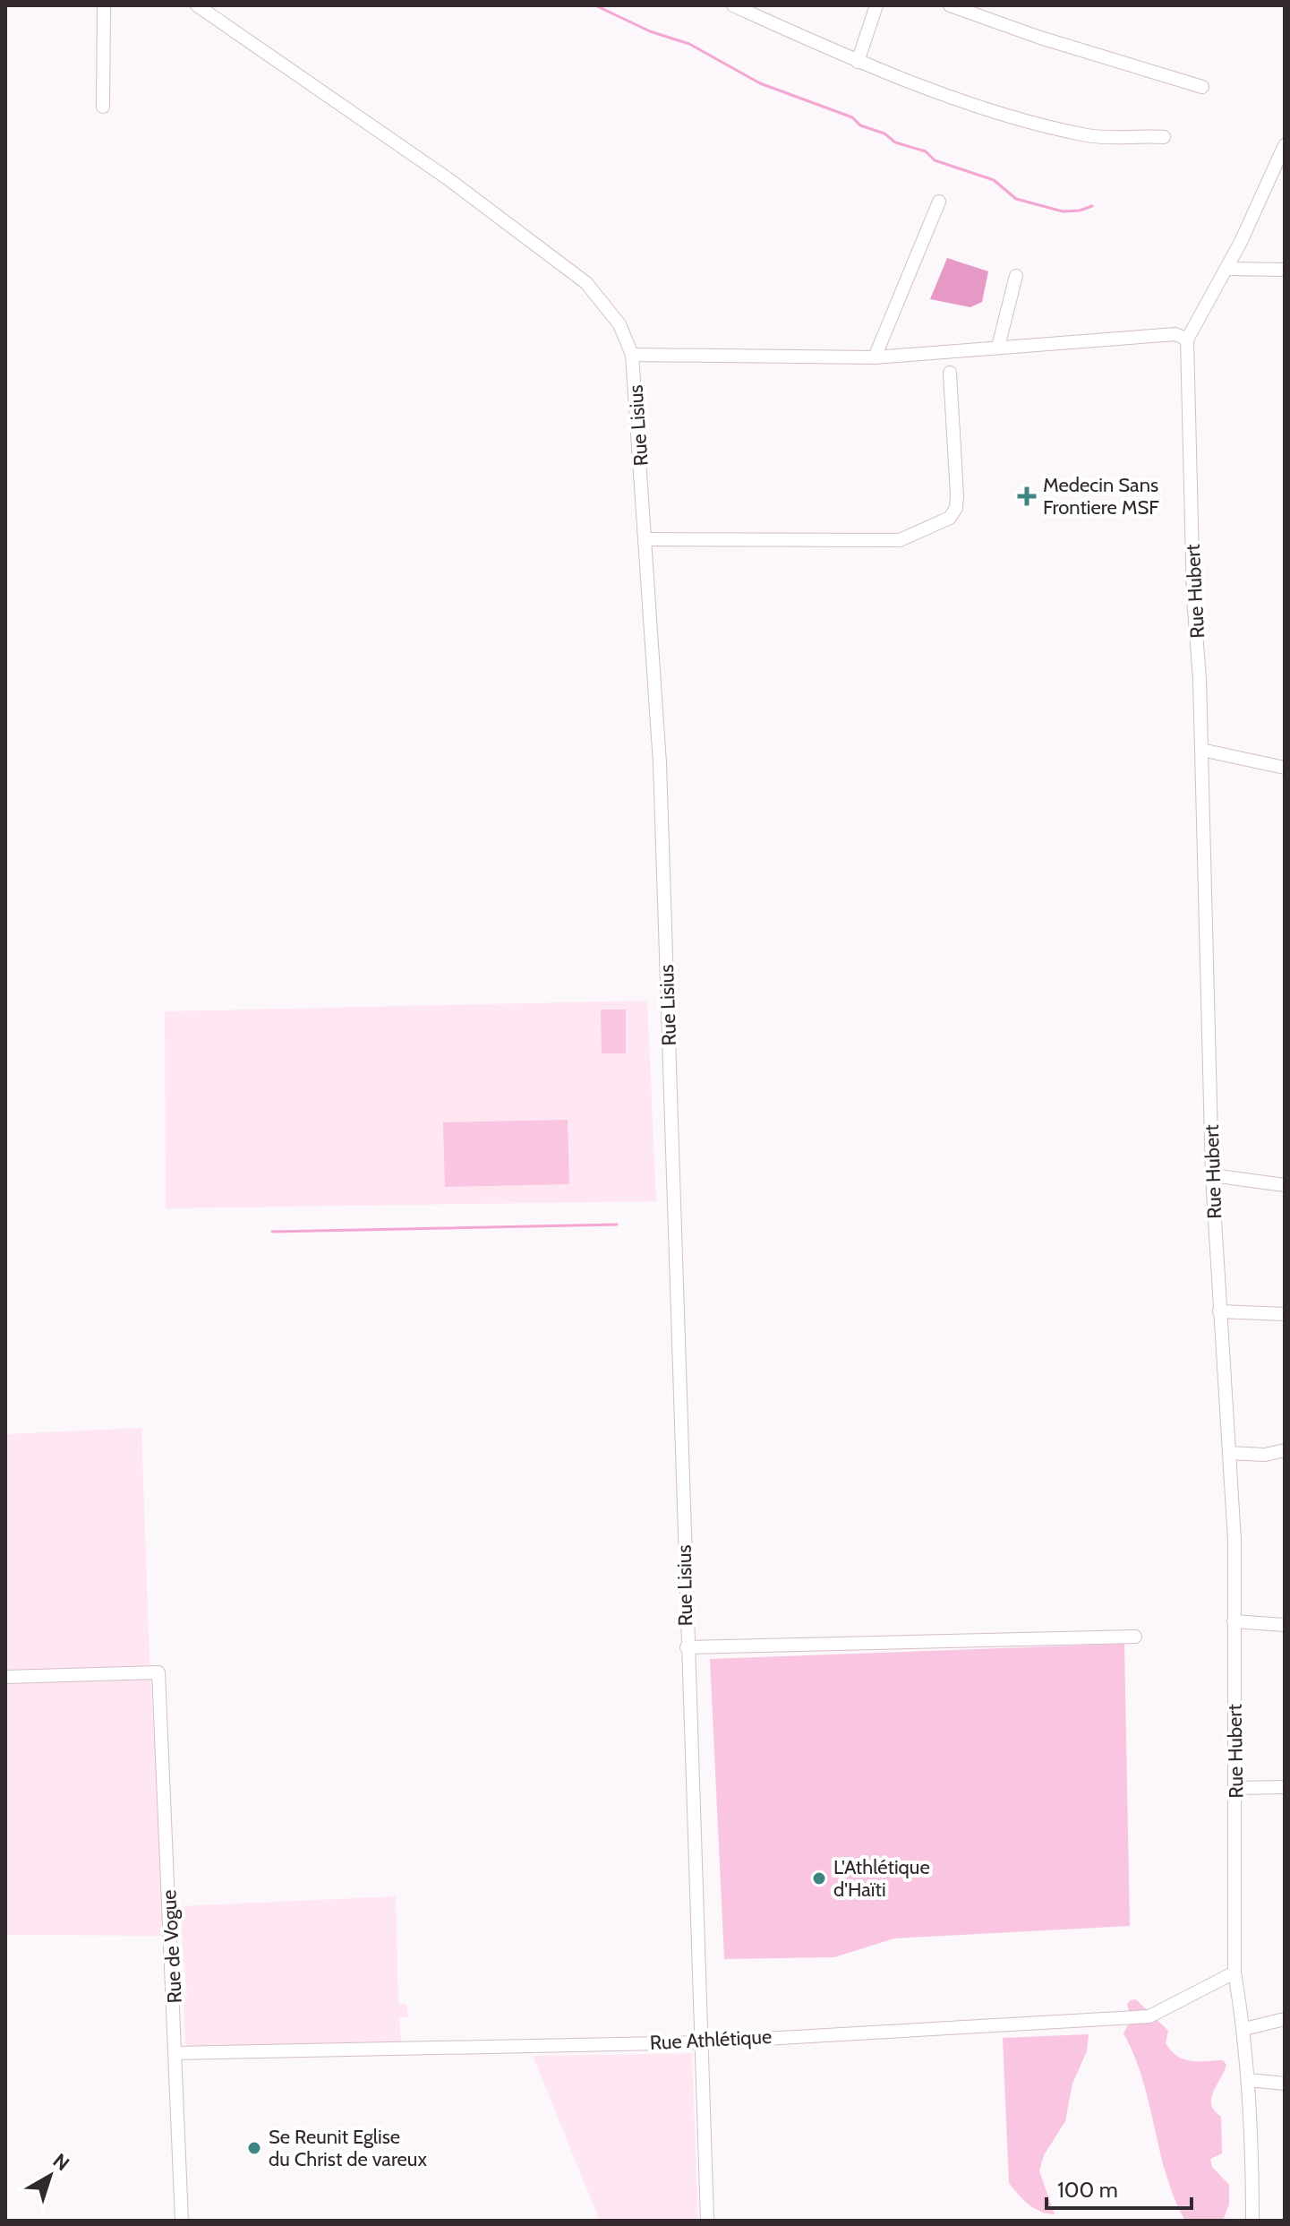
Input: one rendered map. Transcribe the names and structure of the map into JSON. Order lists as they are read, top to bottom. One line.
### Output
{"streets":{"street":["Rue Lisius","Rue Hubert","Rue de Vogue","Rue Athlétique"]},"crossings":[["Rue Lisius","Rue Athlétique"],["Rue Hubert","Rue Athlétique"],["Rue de Vogue","Rue Athlétique"]],"places":{"health":["Medecin Sans Frontiere MSF"],"other":["L'Athlétique d'Haïti","Se Reunit Eglise du Christ de vareux"]},"scale_bar":"100 m","north":"top right"}
